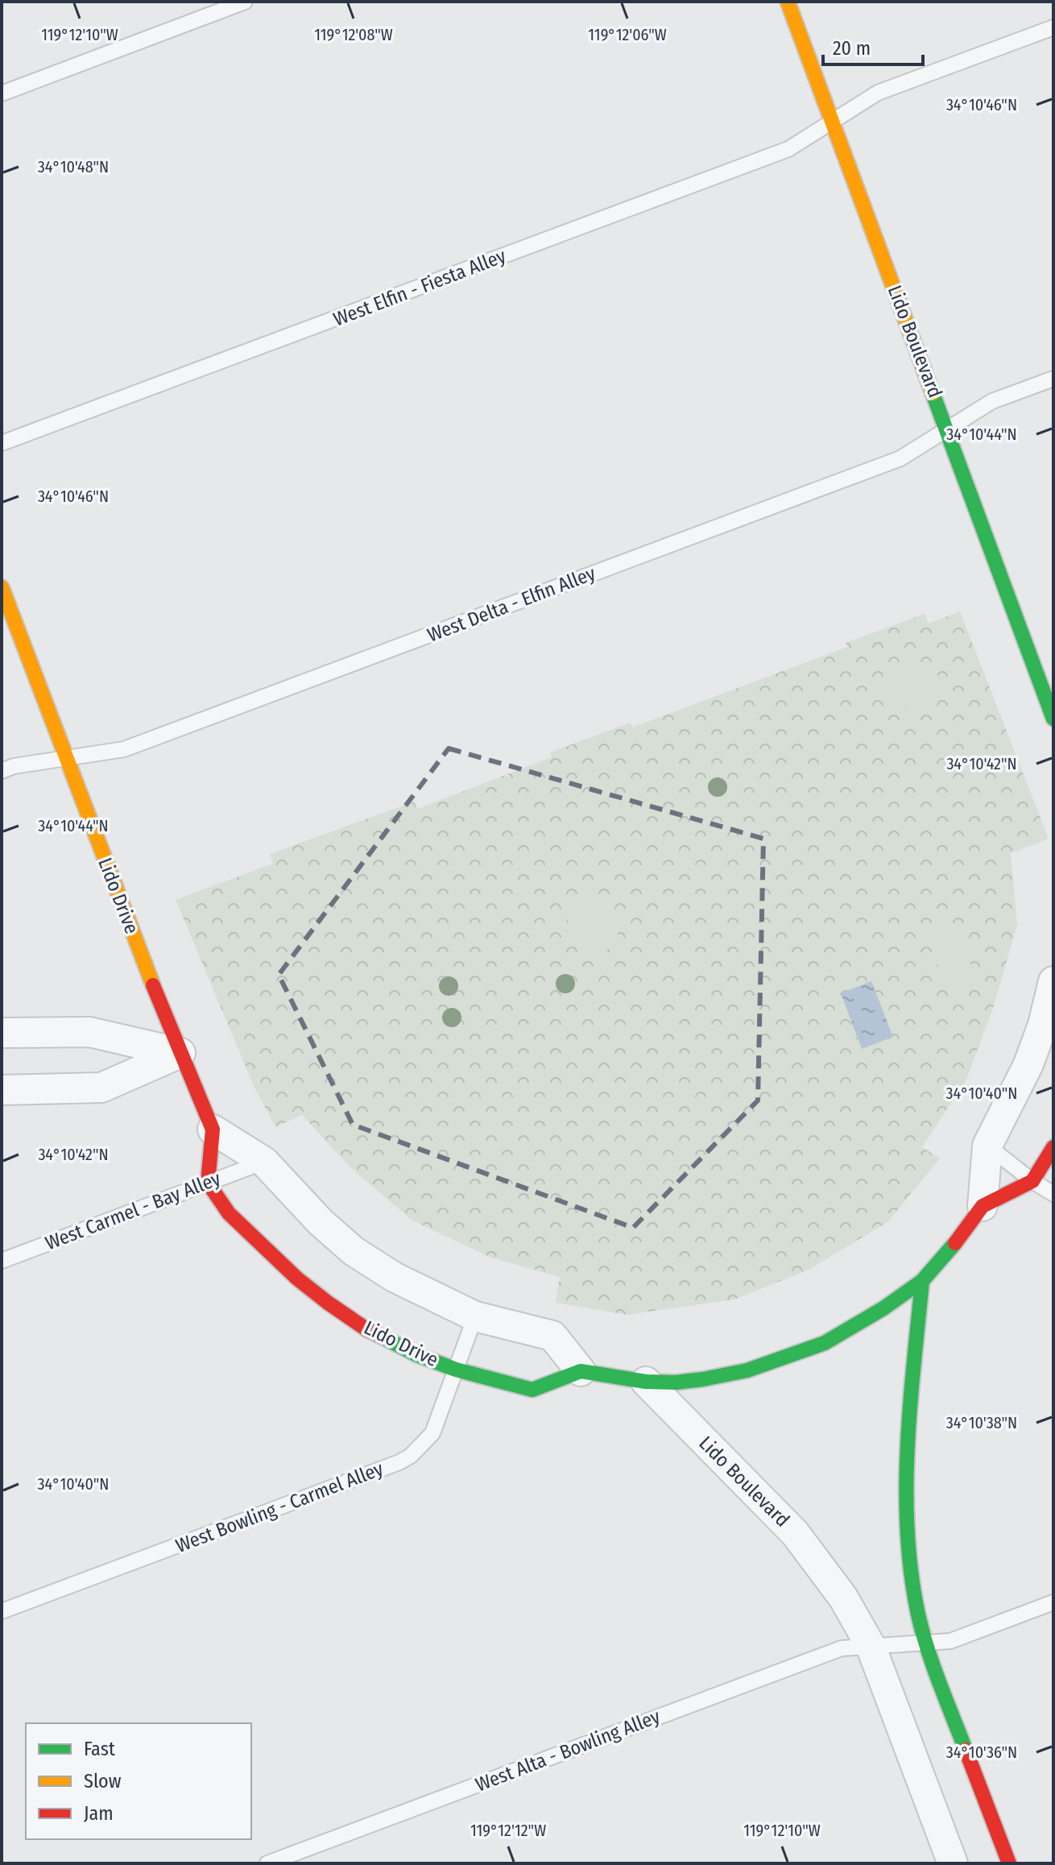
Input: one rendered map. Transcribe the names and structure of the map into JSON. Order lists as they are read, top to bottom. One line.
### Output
{"streets":{"street":["Lido Boulevard","Lido Drive"],"lane":["West Elfin - Fiesta Alley","West Delta - Elfin Alley","West Carmel - Bay Alley","West Bowling - Carmel Alley","West Alta - Bowling Alley"]},"crossings":[["West Elfin - Fiesta Alley","Lido Boulevard"],["Lido Boulevard","West Delta - Elfin Alley"],["Lido Boulevard","West Alta - Bowling Alley"],["West Delta - Elfin Alley","Lido Drive"],["Lido Drive","West Carmel - Bay Alley"],["Lido Drive","West Bowling - Carmel Alley"]],"legend":["Fast","Slow","Jam"],"scale_bar":"20 m","coordinates":["119°12'10\"W","119°12'06\"W","119°12'08\"W","34°10'46\"N","34°10'48\"N","34°10'44\"N","34°10'42\"N","34°10'40\"N","34°10'38\"N","34°10'36\"N","119°12'12\"W"]}
